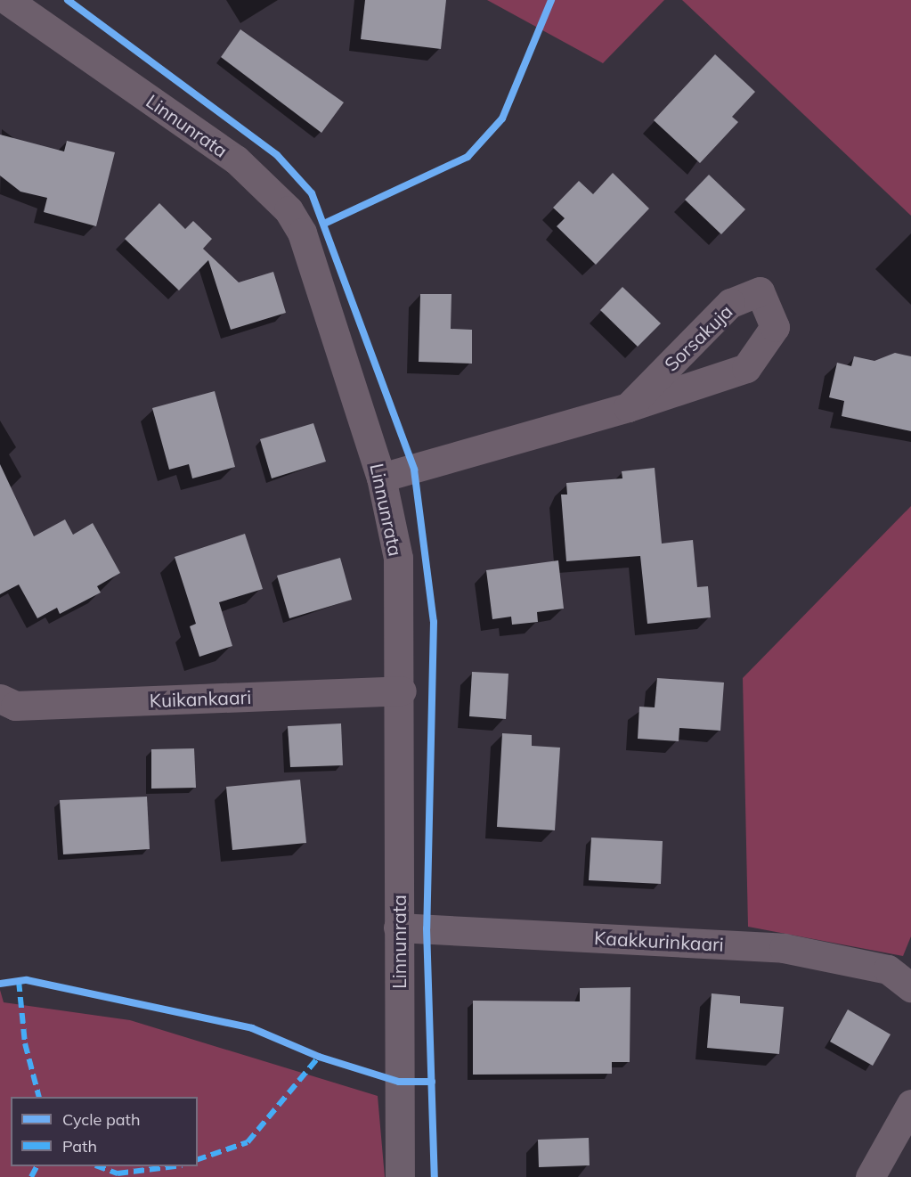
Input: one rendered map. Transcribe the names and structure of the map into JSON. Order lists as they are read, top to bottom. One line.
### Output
{"streets":{"street":["Linnunrata","Sorsakuja","Kuikankaari","Kaakkurinkaari"]},"crossings":[["Linnunrata","Sorsakuja"],["Linnunrata","Kuikankaari"],["Linnunrata","Kaakkurinkaari"]],"legend":["Cycle path","Path"]}
